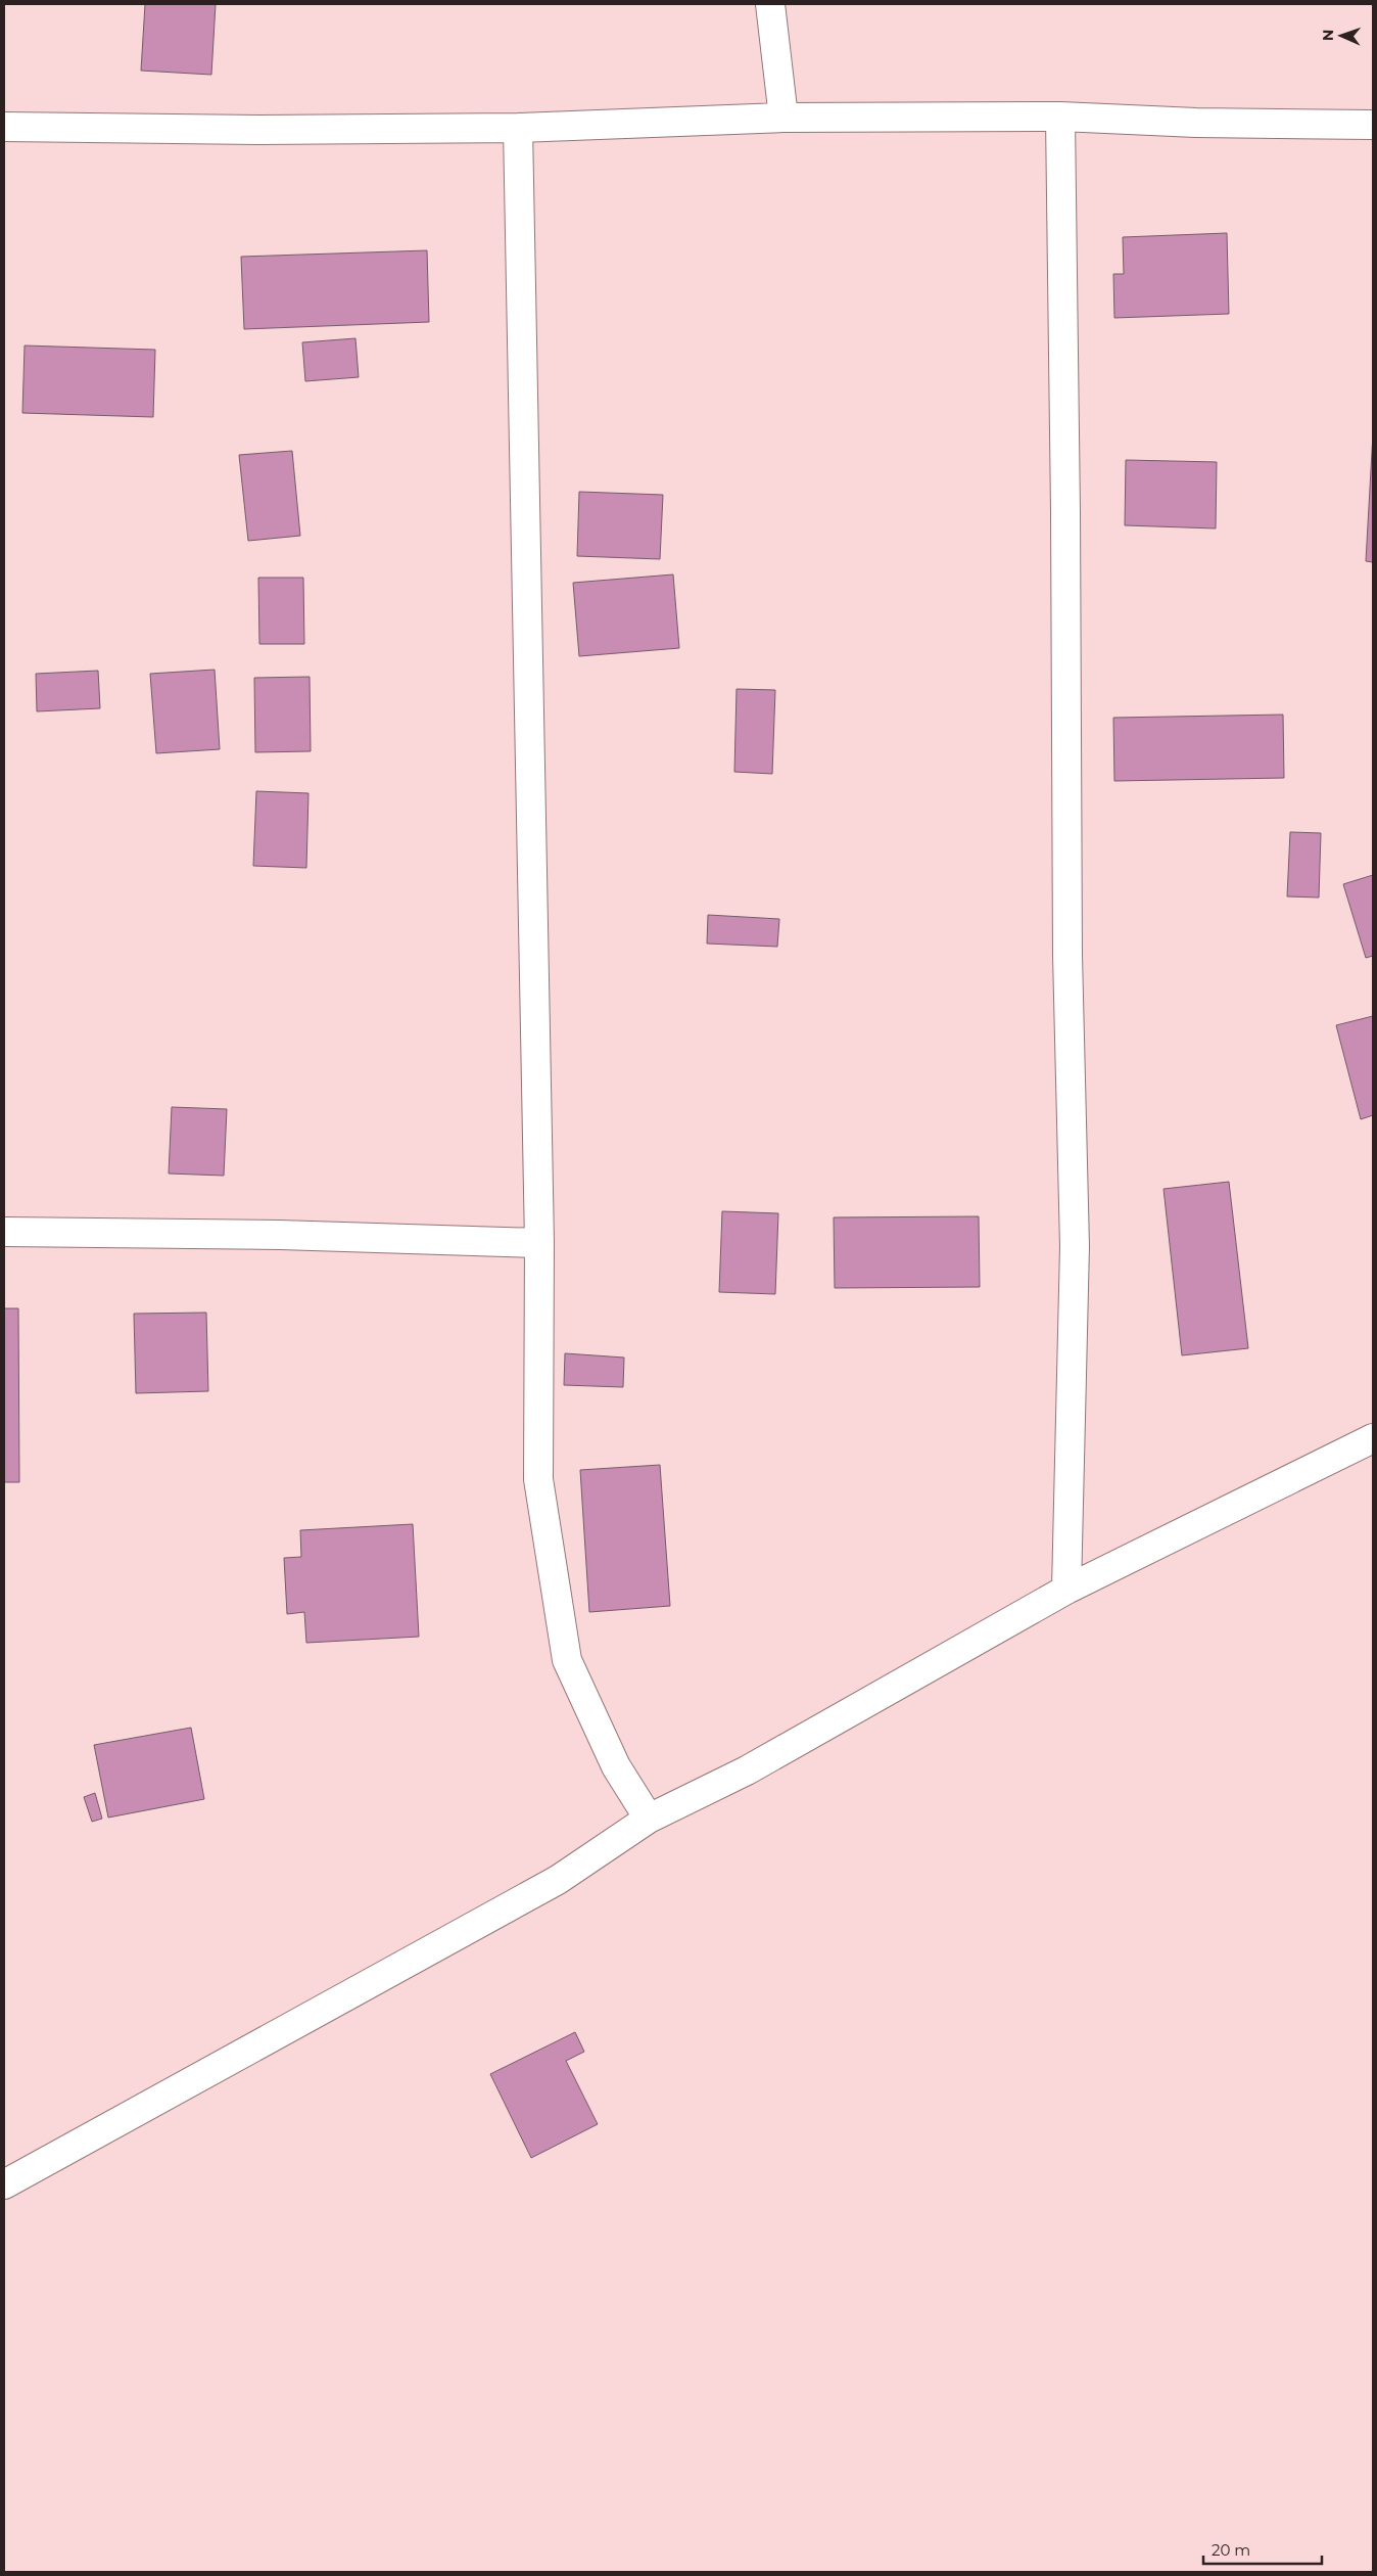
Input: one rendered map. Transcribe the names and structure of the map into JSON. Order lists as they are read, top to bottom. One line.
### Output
{"scale_bar":"20 m","north":"left"}
